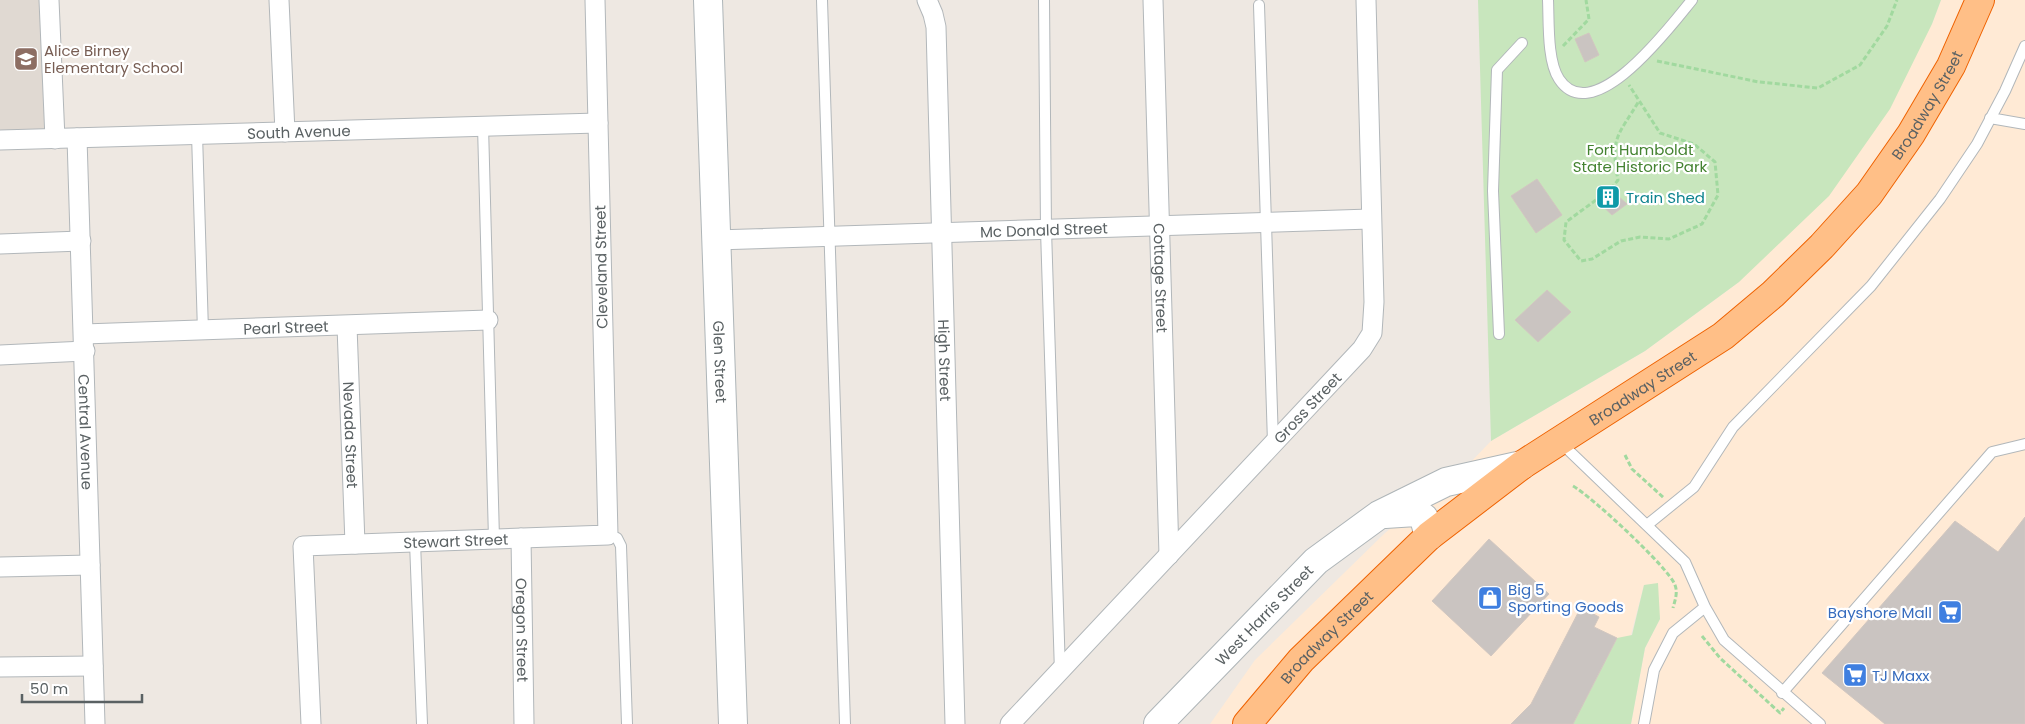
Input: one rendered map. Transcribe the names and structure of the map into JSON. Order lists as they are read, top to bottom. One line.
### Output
{"streets":{"highway":["Broadway Street"],"street":["South Avenue","Mc Donald Street","Cleveland Street","Cottage Street","Pearl Street","High Street","Glen Street","Gross Street","Central Avenue","Nevada Street","Stewart Street","West Harris Street","Oregon Street"]},"crossings":[["Broadway Street","West Harris Street"],["South Avenue","Cleveland Street"],["South Avenue","Central Avenue"],["Mc Donald Street","Cottage Street"],["Mc Donald Street","High Street"],["Mc Donald Street","Glen Street"],["Mc Donald Street","Gross Street"],["Cleveland Street","Stewart Street"],["Cottage Street","Gross Street"],["Pearl Street","Central Avenue"],["Pearl Street","Nevada Street"],["Nevada Street","Stewart Street"],["Stewart Street","Oregon Street"]],"parks":["Fort Humboldt State Historic Park"],"places":{"school or university":["Alice Birney Elementary School"],"building":["Train Shed"],"shop":["Big 5 Sporting Goods"],"supermarket":["Bayshore Mall","TJ Maxx"]},"scale_bar":"50 m"}
